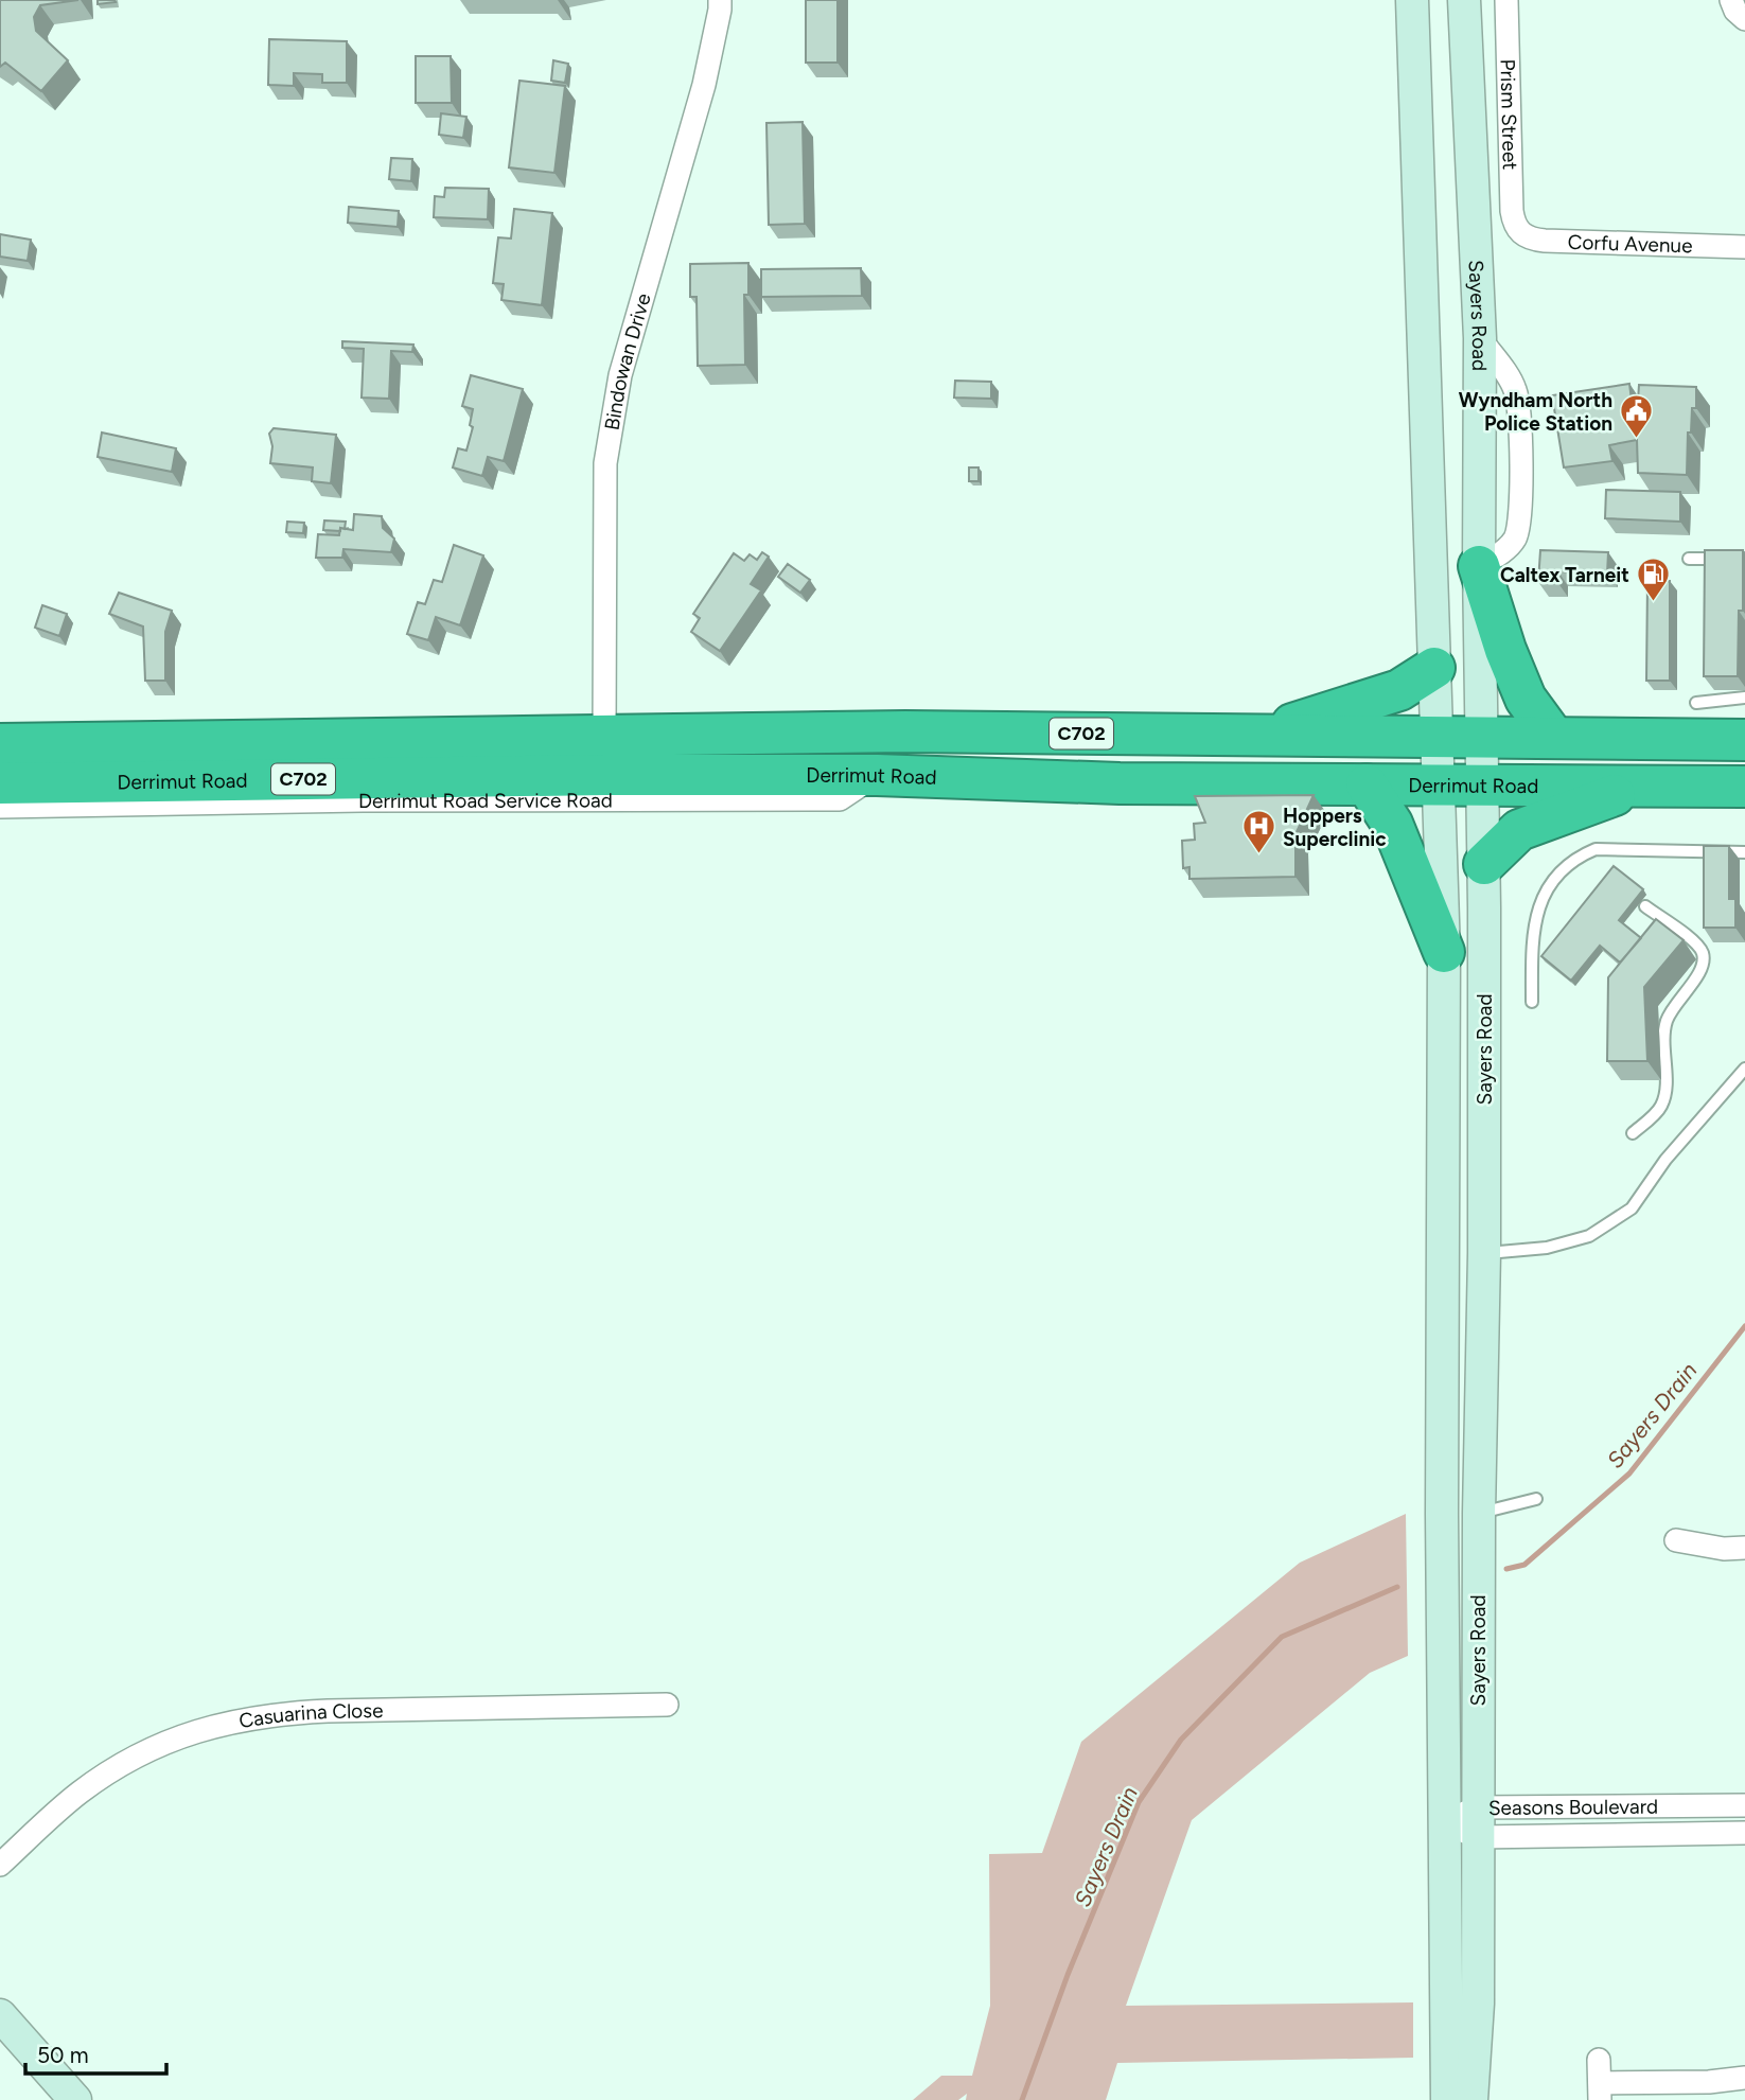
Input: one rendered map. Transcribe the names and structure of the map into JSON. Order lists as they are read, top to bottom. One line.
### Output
{"streets":{"highway":["C702","Derrimut Road"],"main road":["Sayers Road"],"street":["Prism Street","Corfu Avenue","Bindowan Drive","Derrimut Road Service Road","Casuarina Close","Seasons Boulevard"]},"crossings":[["Prism Street","Corfu Avenue"],["Sayers Road","Derrimut Road"],["Sayers Road","Seasons Boulevard"],["Bindowan Drive","Derrimut Road"],["Derrimut Road","Derrimut Road Service Road"]],"water":["Sayers Drain"],"places":{"public building":["Wyndham North Police Station"],"fuel station":["Caltex Tarneit"],"hospital":["Hoppers Superclinic"]},"scale_bar":"50 m"}
